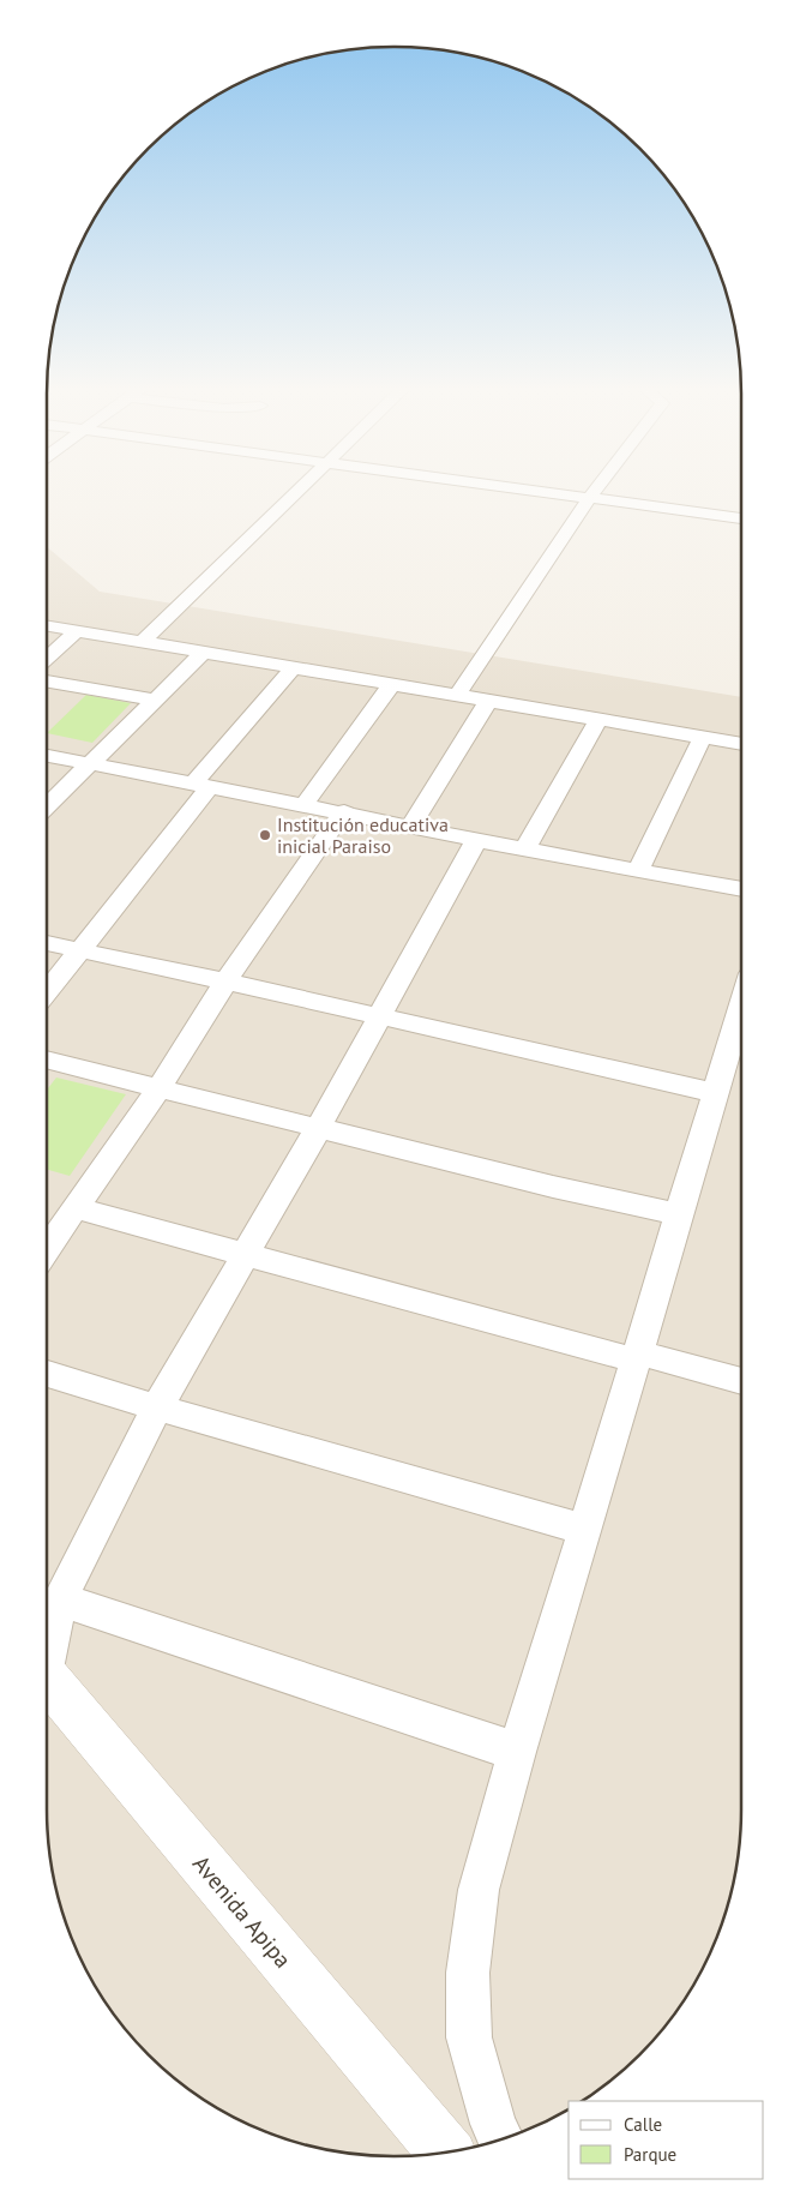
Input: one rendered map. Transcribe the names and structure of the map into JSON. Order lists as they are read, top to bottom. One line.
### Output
{"streets":{"street":["Avenida Apipa"]},"places":["Institución educativa inicial Paraiso"],"legend":["Calle","Parque"]}
